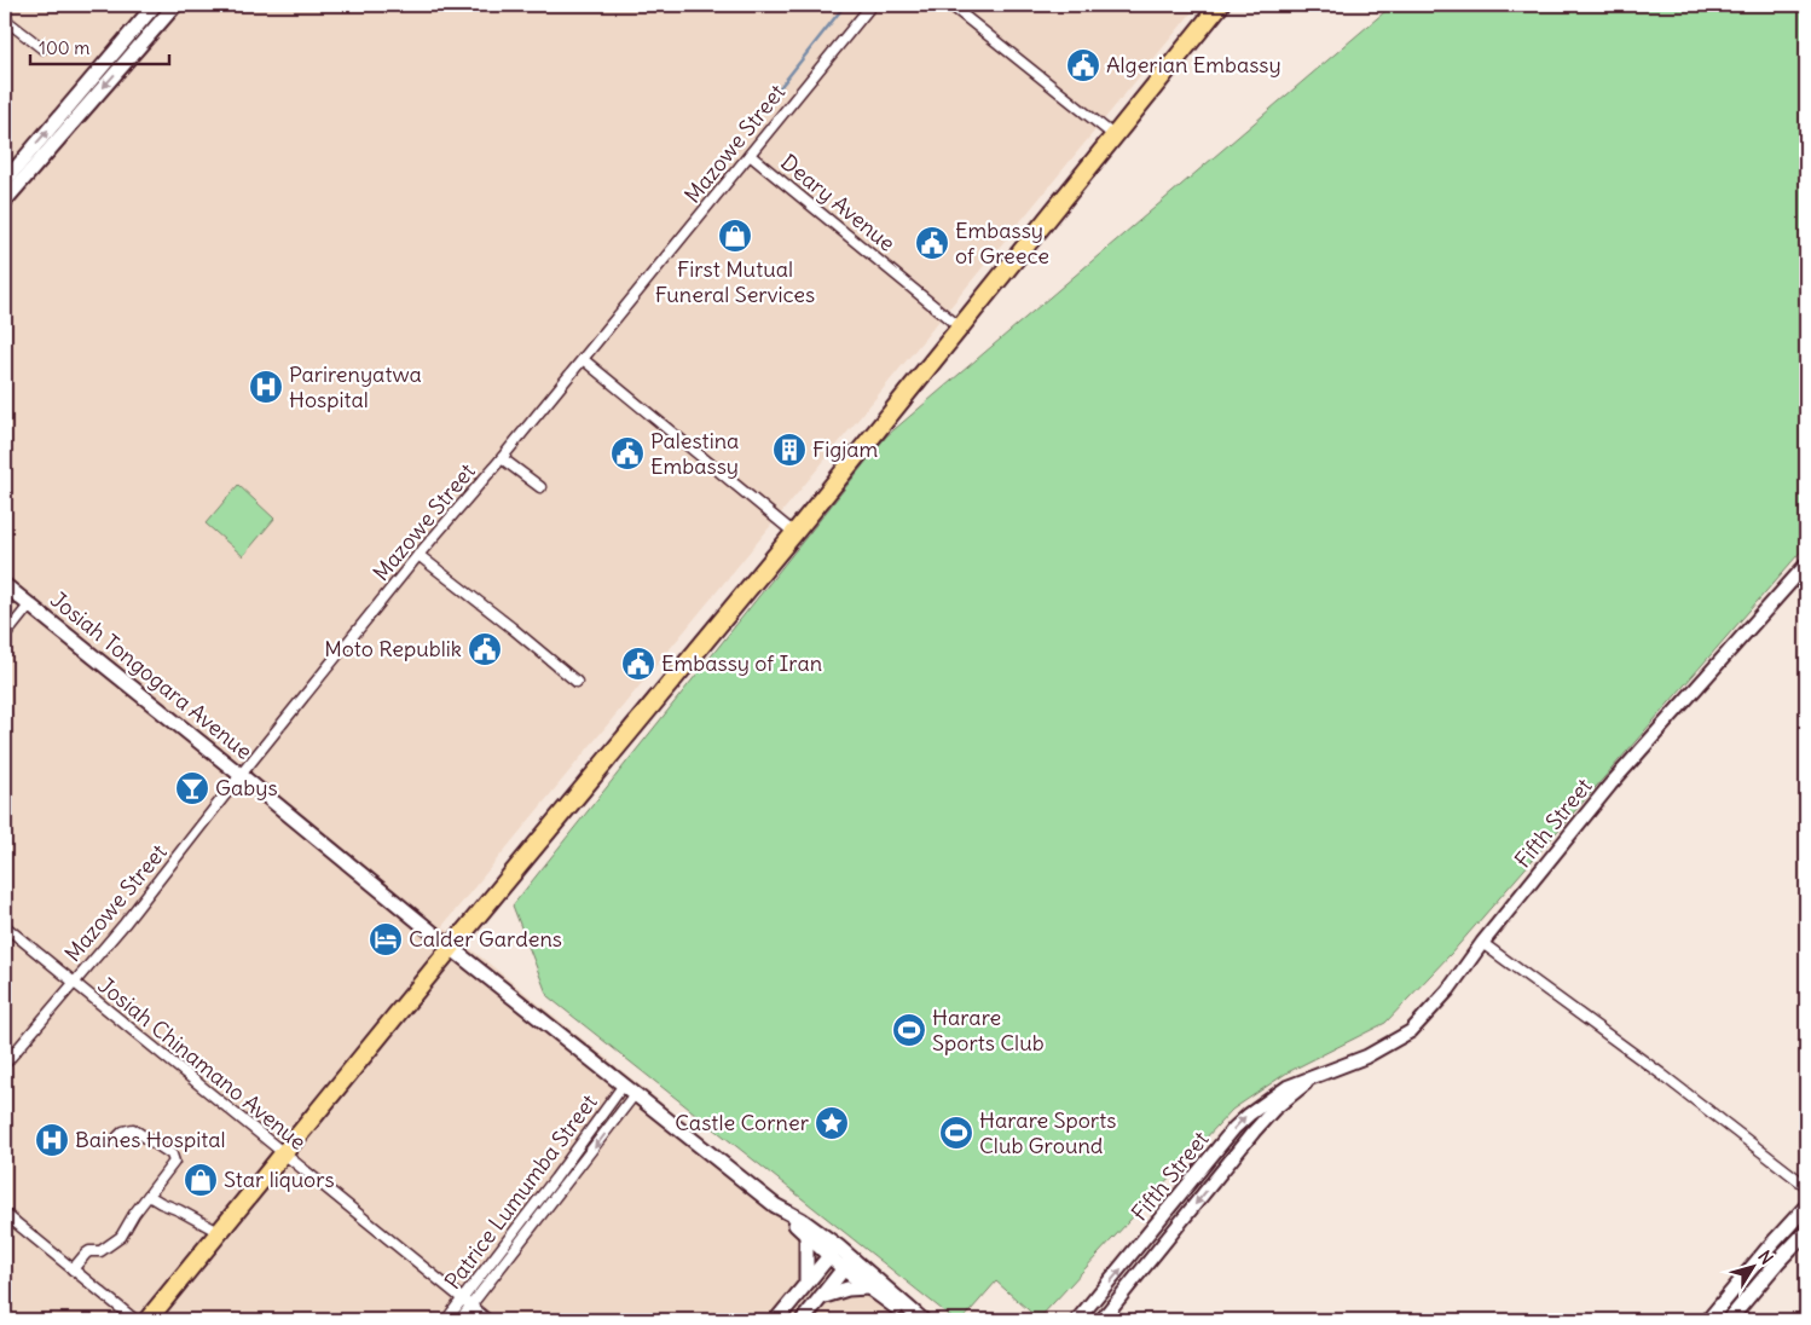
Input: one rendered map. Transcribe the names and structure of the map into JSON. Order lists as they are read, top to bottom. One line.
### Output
{"streets":{"main road":["Josiah Tongogara Avenue"],"street":["Mazowe Street","Deary Avenue","Fifth Street","Josiah Chinamano Avenue","Patrice Lumumba Street"]},"crossings":[["Mazowe Street","Deary Avenue"],["Mazowe Street","Josiah Tongogara Avenue"],["Mazowe Street","Josiah Chinamano Avenue"],["Josiah Tongogara Avenue","Patrice Lumumba Street"],["Josiah Chinamano Avenue","Patrice Lumumba Street"]],"places":{"public building":["Algerian Embassy","Embassy of Greece","Palestina Embassy","Moto Republik","Embassy of Iran"],"shop":["First Mutual Funeral Services","Star liquors"],"hospital":["Parirenyatwa Hospital","Baines Hospital"],"building":["Figjam"],"bar":["Gabys"],"hotel":["Calder Gardens"],"sports":["Harare Sports Club","Harare Sports Club Ground"],"place":["Castle Corner"]},"scale_bar":"100 m","north":"top right"}
